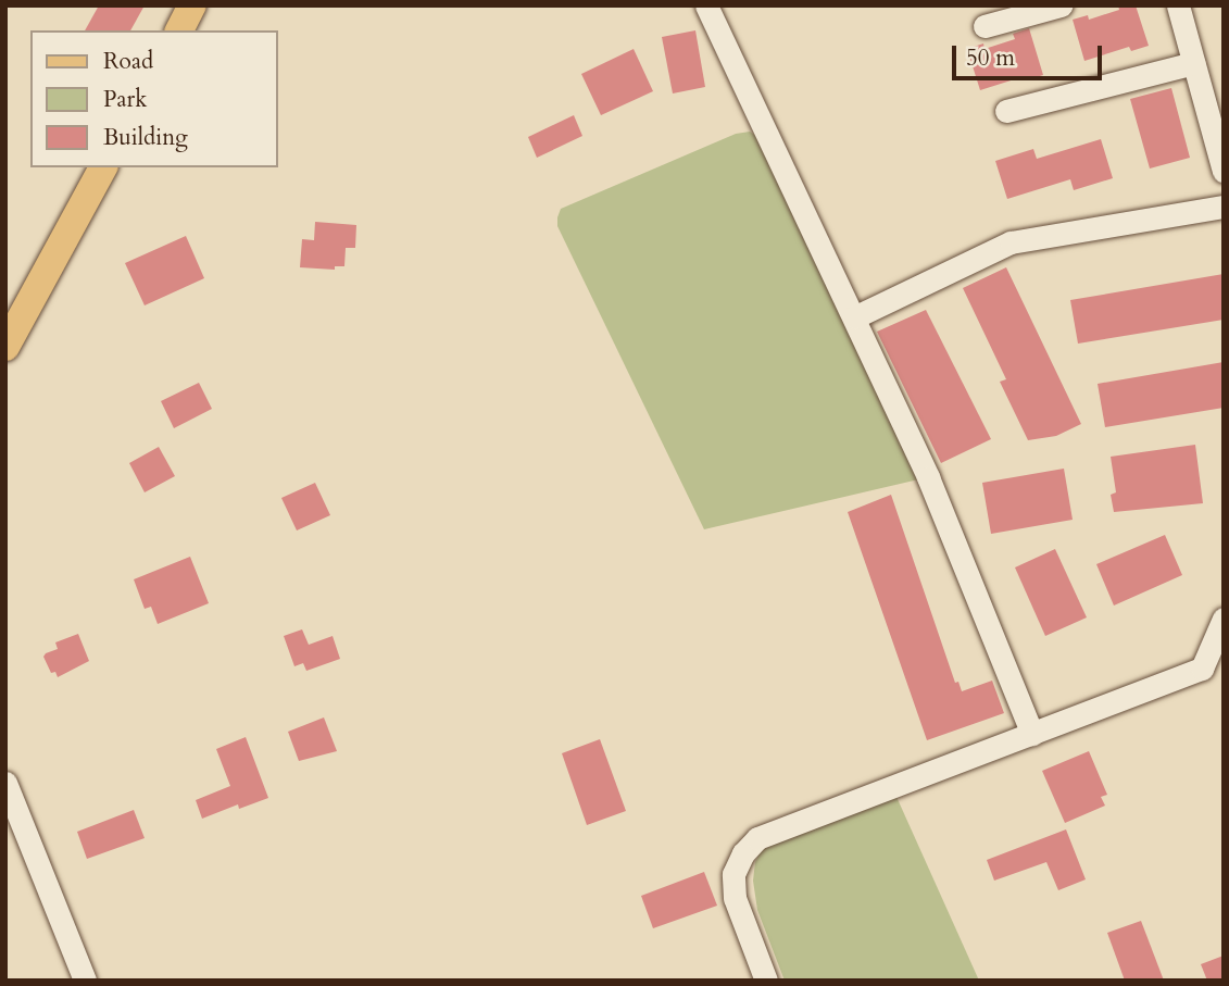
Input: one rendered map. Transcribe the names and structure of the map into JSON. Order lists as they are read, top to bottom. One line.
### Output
{"legend":["Road","Park","Building"],"scale_bar":"50 m"}
